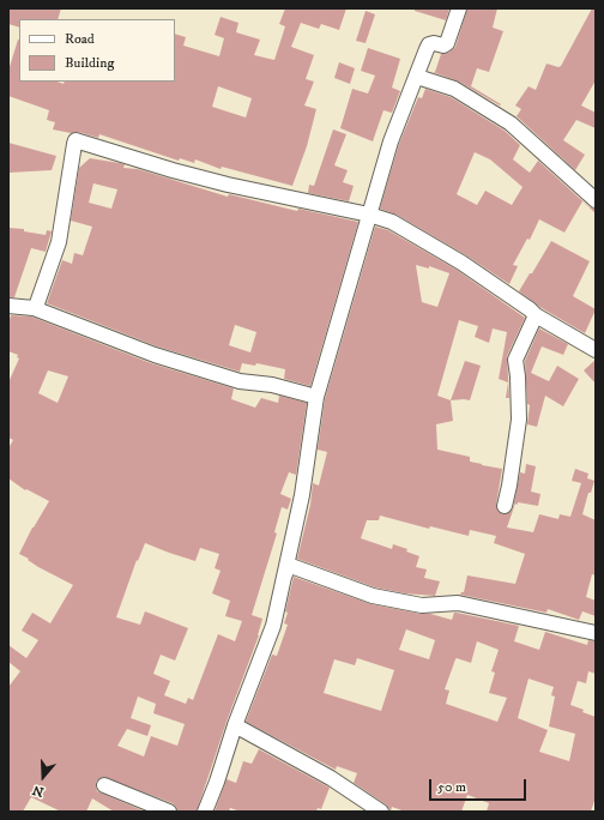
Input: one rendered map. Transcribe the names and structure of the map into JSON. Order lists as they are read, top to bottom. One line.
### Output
{"legend":["Road","Building"],"scale_bar":"50 m","north":"bottom"}
